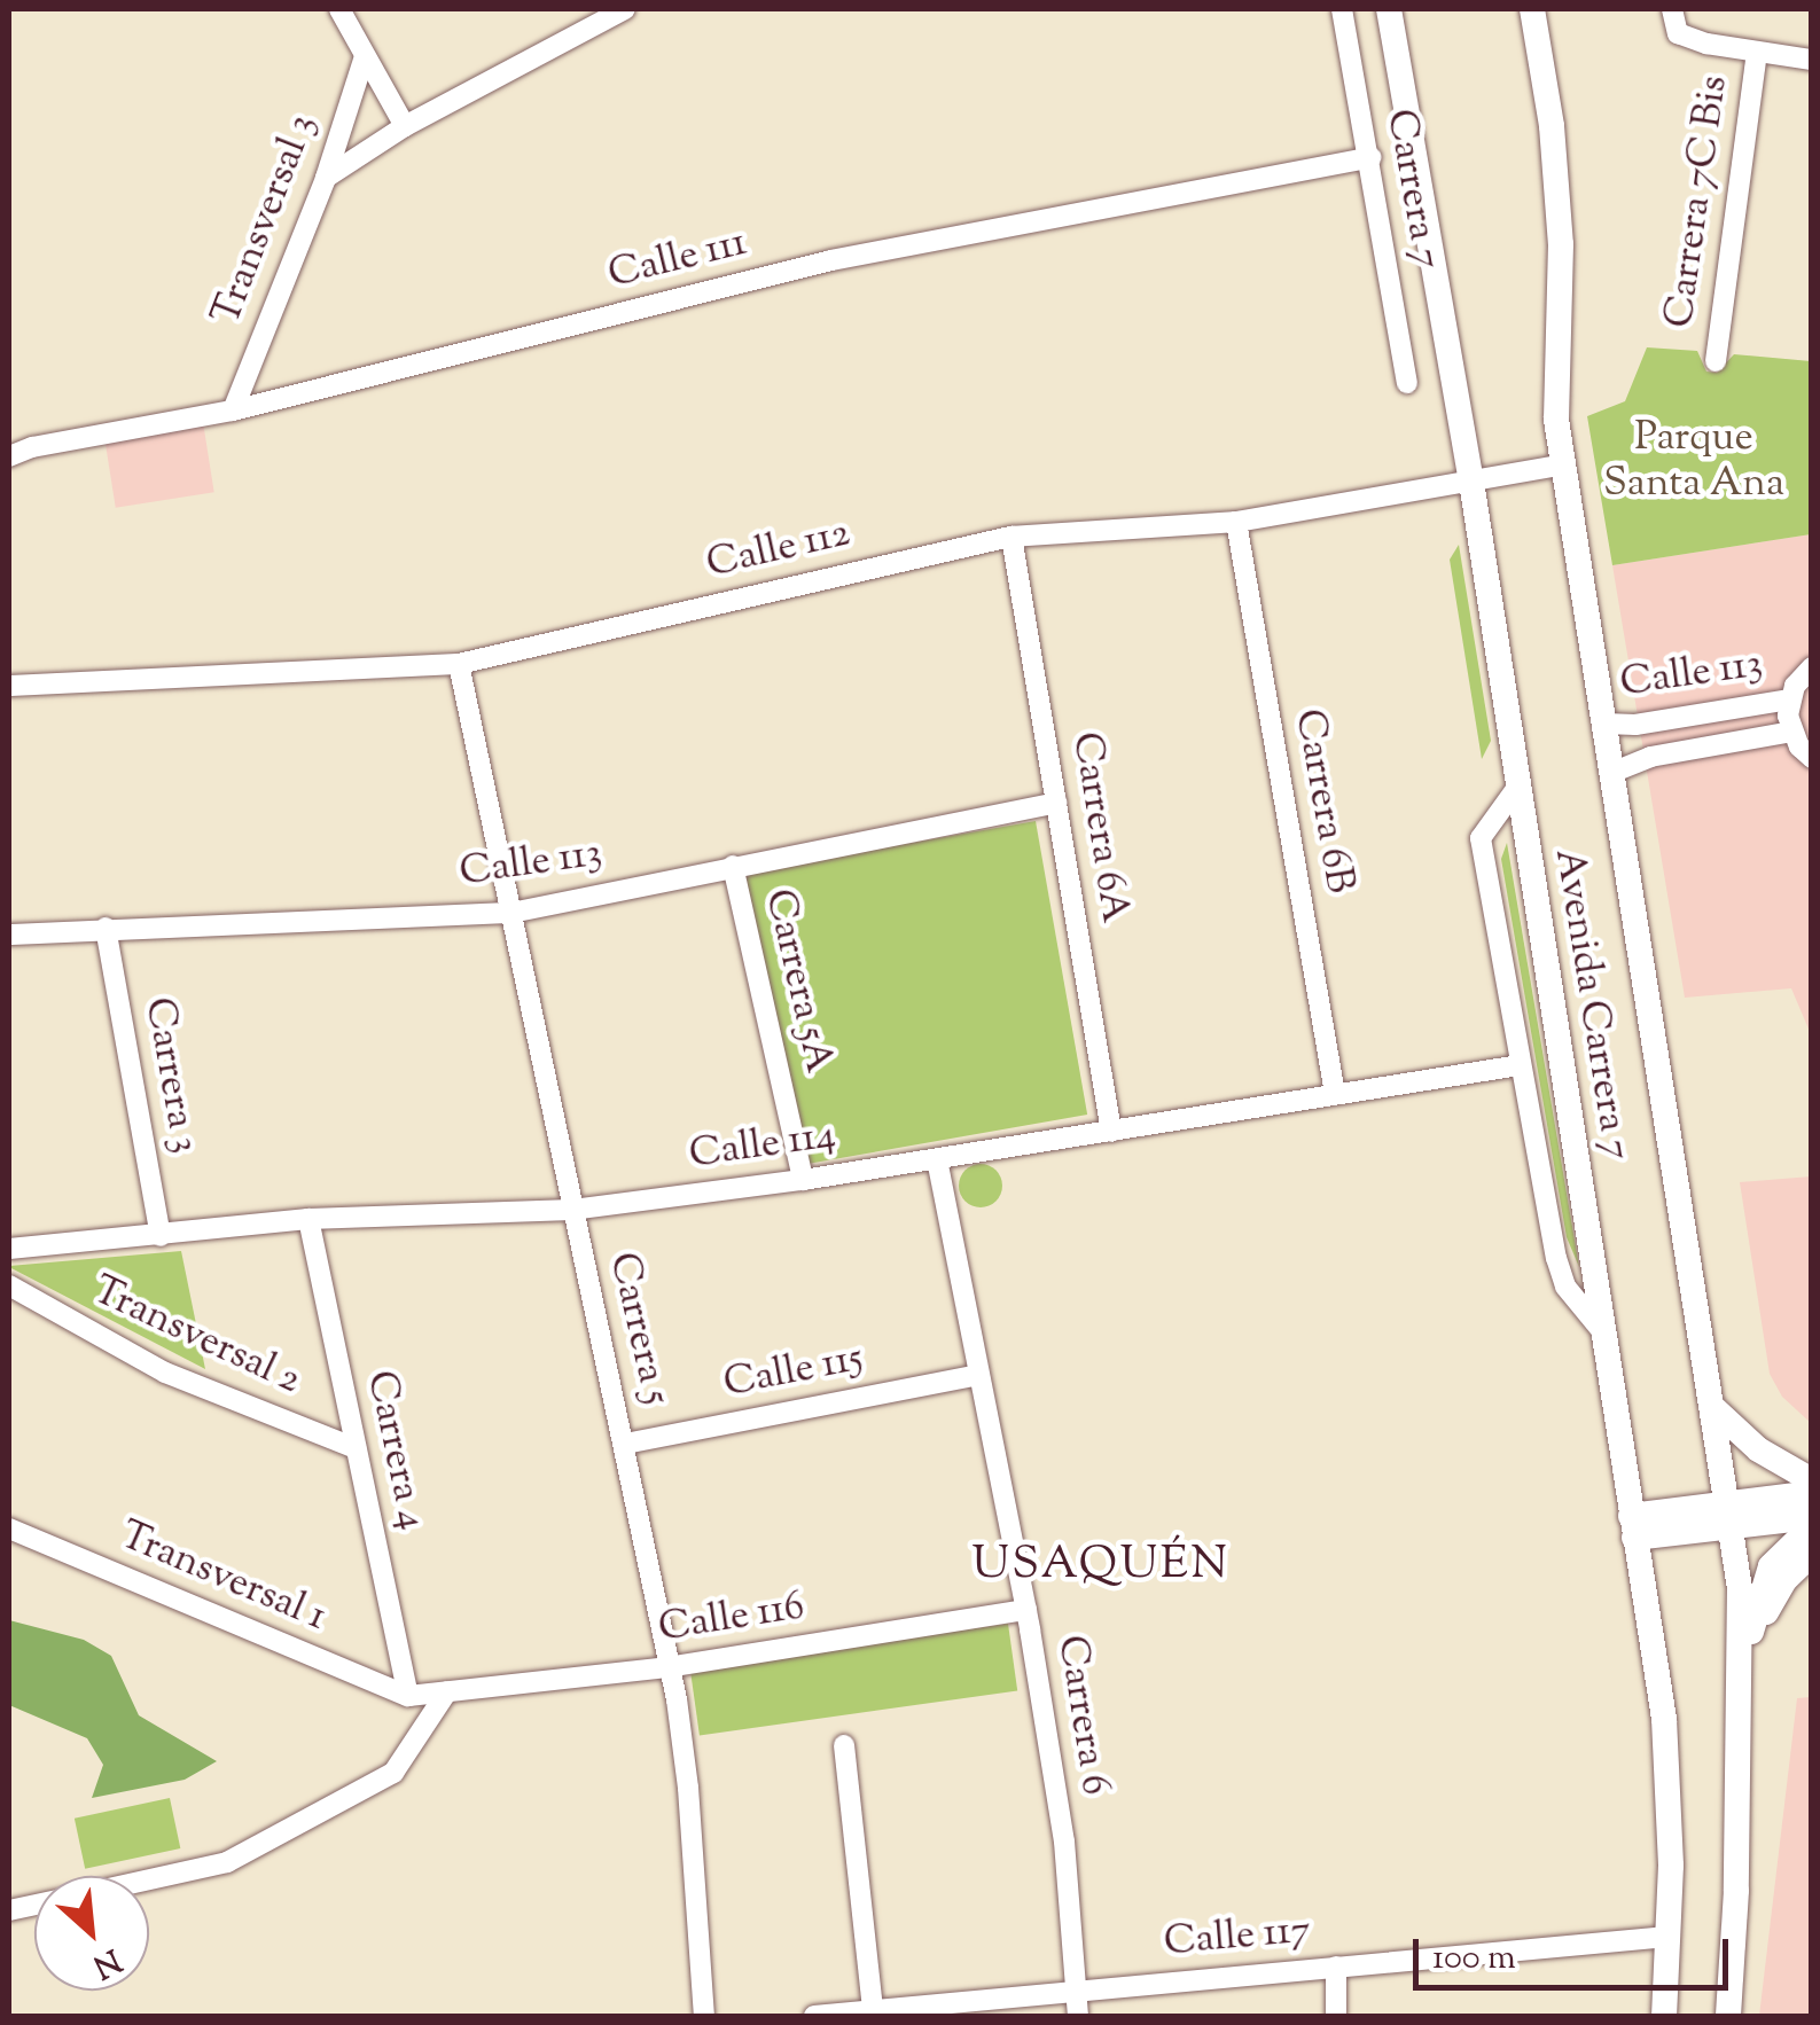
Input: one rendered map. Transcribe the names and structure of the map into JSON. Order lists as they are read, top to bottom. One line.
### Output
{"streets":{"main road":["Avenida Carrera 7"],"street":["Carrera 7","Carrera 7C Bis","Transversal 3","Calle 111","Calle 112","Calle 113","Carrera 6B","Carrera 6A","Carrera 5A","Carrera 3","Calle 114","Carrera 5","Transversal 2","Calle 115","Carrera 4","Transversal 1","Calle 116","Carrera 6","Calle 117"]},"crossings":[["Carrera 7","Calle 111"],["Transversal 3","Calle 111"],["Calle 112","Carrera 6B"],["Calle 112","Carrera 6A"],["Calle 112","Avenida Carrera 7"],["Calle 112","Carrera 5"],["Calle 113","Carrera 6A"],["Calle 113","Carrera 5A"],["Calle 113","Avenida Carrera 7"],["Calle 113","Carrera 3"],["Calle 113","Carrera 5"],["Carrera 6B","Calle 114"],["Carrera 6A","Calle 114"],["Carrera 5A","Calle 114"],["Avenida Carrera 7","Calle 117"],["Carrera 3","Calle 114"],["Calle 114","Carrera 5"],["Calle 114","Carrera 4"],["Calle 114","Carrera 6"],["Carrera 5","Calle 115"],["Carrera 5","Calle 116"],["Transversal 2","Carrera 4"],["Calle 115","Carrera 6"],["Carrera 4","Transversal 1"],["Carrera 4","Calle 116"],["Transversal 1","Calle 116"],["Calle 116","Carrera 6"],["Carrera 6","Calle 117"]],"districts":["USAQUÉN"],"parks":["Parque Santa Ana"],"scale_bar":"100 m","north":"bottom right"}
